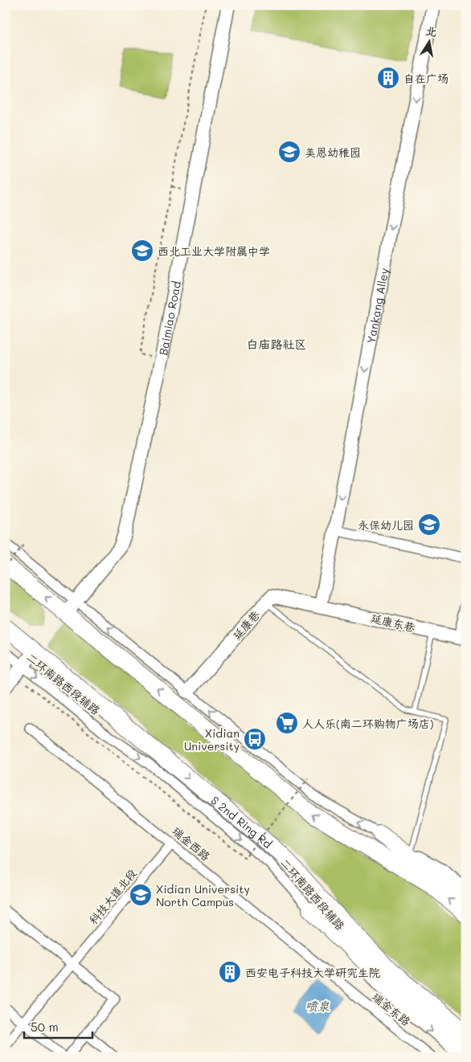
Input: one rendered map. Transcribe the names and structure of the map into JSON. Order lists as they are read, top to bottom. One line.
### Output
{"streets":{"highway":["S 2nd Ring Rd"],"street":["Yankang Alley","Baimiao Road","延康东巷","延康巷","二环南路西段辅路","瑞金西路","科技大道北段","瑞金东路"]},"crossings":[["Yankang Alley","延康东巷"],["Yankang Alley","延康巷"],["延康东巷","延康巷"],["二环南路西段辅路","S 2nd Ring Rd"],["瑞金西路","科技大道北段"],["瑞金西路","瑞金东路"]],"one_way":["Yankang Alley"],"districts":["白庙路社区"],"water":["喷泉"],"places":{"building":["自在广场","西安电子科技大学研究生院"],"school or university":["美恩幼稚园","西北工业大学附属中学","永保幼儿园","Xidian University North Campus"],"supermarket":["人人乐(南二环购物广场店)"],"bus stop":["Xidian University"]},"scale_bar":"50 m","north":"top"}
